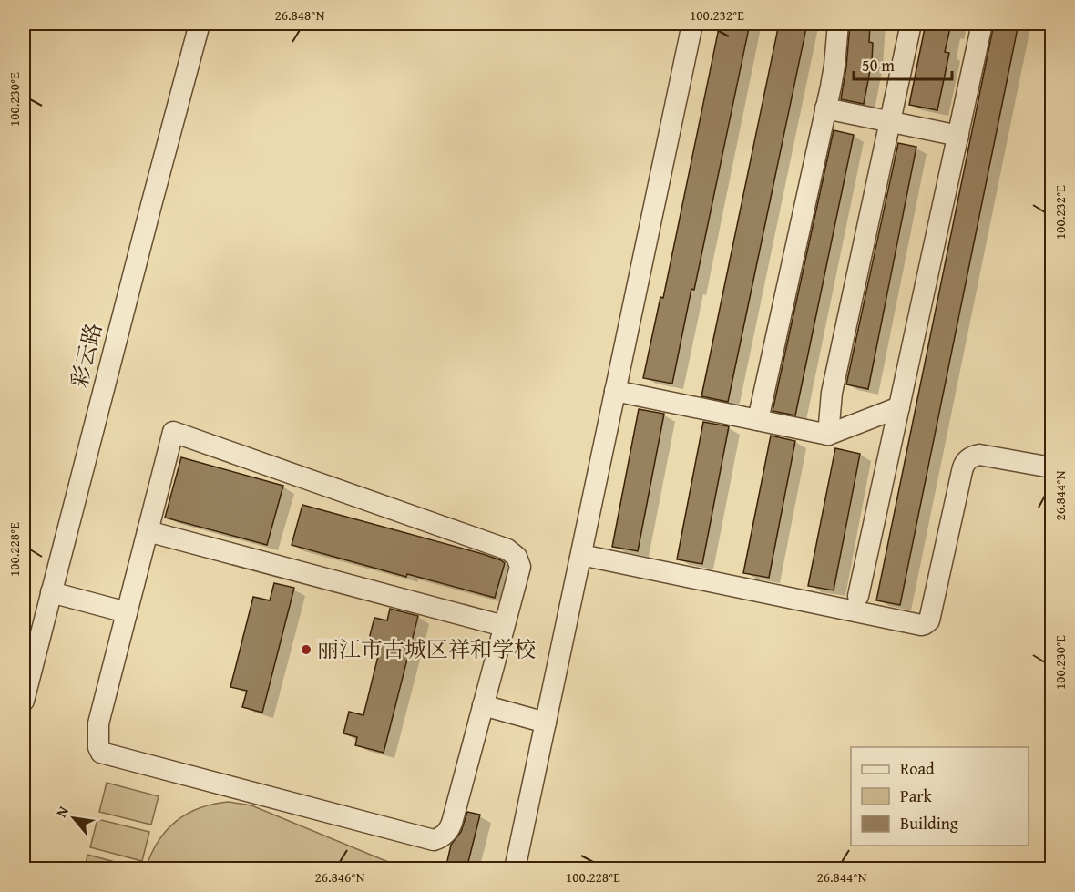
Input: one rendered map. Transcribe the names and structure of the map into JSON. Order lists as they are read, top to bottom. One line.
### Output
{"streets":{"street":["彩云路"]},"places":["丽江市古城区祥和学校"],"legend":["Road","Park","Building"],"scale_bar":"50 m","north":"top left","coordinates":["26.848°N","100.232°E","100.230°E","26.844°N","100.228°E","26.846°N"]}
